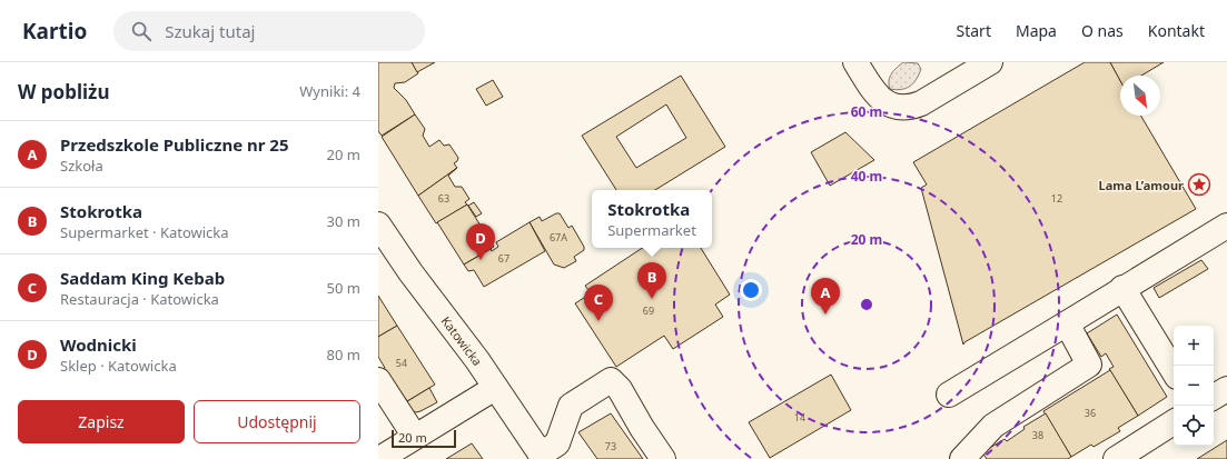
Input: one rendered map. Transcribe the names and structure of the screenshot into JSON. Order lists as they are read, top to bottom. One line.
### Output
{"streets":{"street":["Katowicka"]},"places":{"place":["Lama L’amour"]},"house_numbers":["63","12","67A","67","69","54","36","14","38","73"],"scale_bar":"20 m","north":"bottom right","page":{"header":"Kartio","search":"Szukaj tutaj","nav":["Start","Mapa","O nas","Kontakt"],"heading":["W pobliżu","Wyniki: 4"],"list":[{"mark":"A","name":"Przedszkole Publiczne nr 25","note":"Szkoła","value":"20 m"},{"mark":"B","name":"Stokrotka","note":"Supermarket · Katowicka","value":"30 m"},{"mark":"C","name":"Saddam King Kebab","note":"Restauracja · Katowicka","value":"50 m"},{"mark":"D","name":"Wodnicki","note":"Sklep · Katowicka","value":"80 m"}],"popup":["Stokrotka","Supermarket"],"pins":["D","B","A","C"],"map_buttons":["+","−"],"buttons":["Zapisz","Udostępnij"],"scale":"20 m"},"rings":["60 m","40 m","20 m"]}
